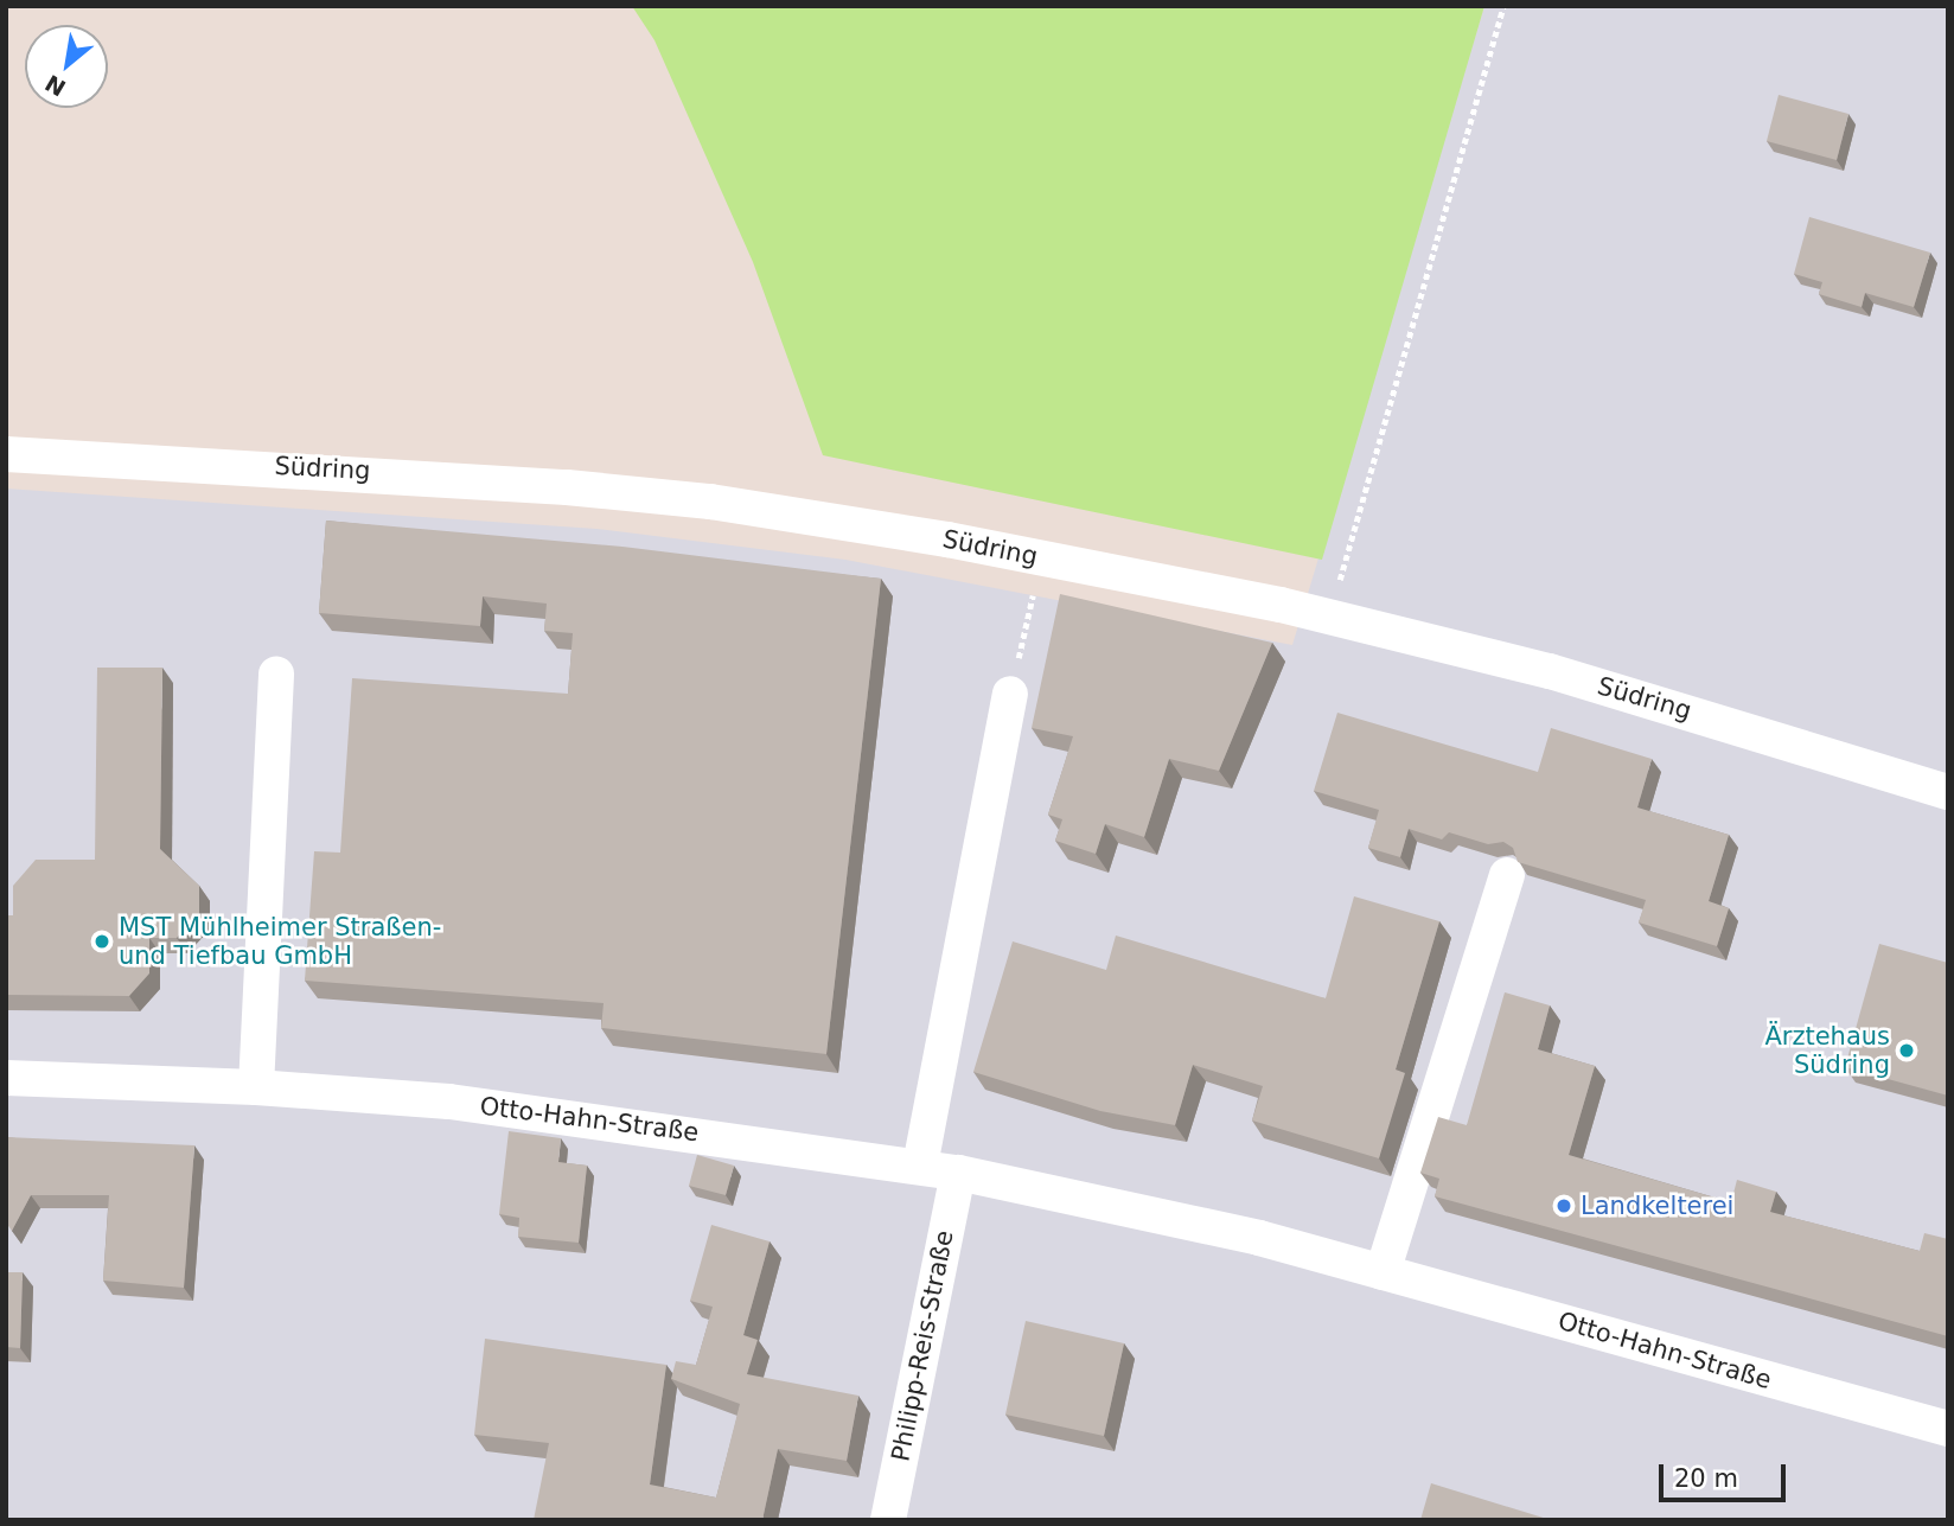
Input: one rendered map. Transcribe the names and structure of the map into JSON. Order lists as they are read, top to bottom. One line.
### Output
{"streets":{"street":["Südring","Otto-Hahn-Straße","Philipp-Reis-Straße"]},"crossings":[["Otto-Hahn-Straße","Philipp-Reis-Straße"]],"places":["MST Mühlheimer Straßen- und Tiefbau GmbH","Ärztehaus Südring","Landkelterei"],"scale_bar":"20 m","north":"bottom left"}
